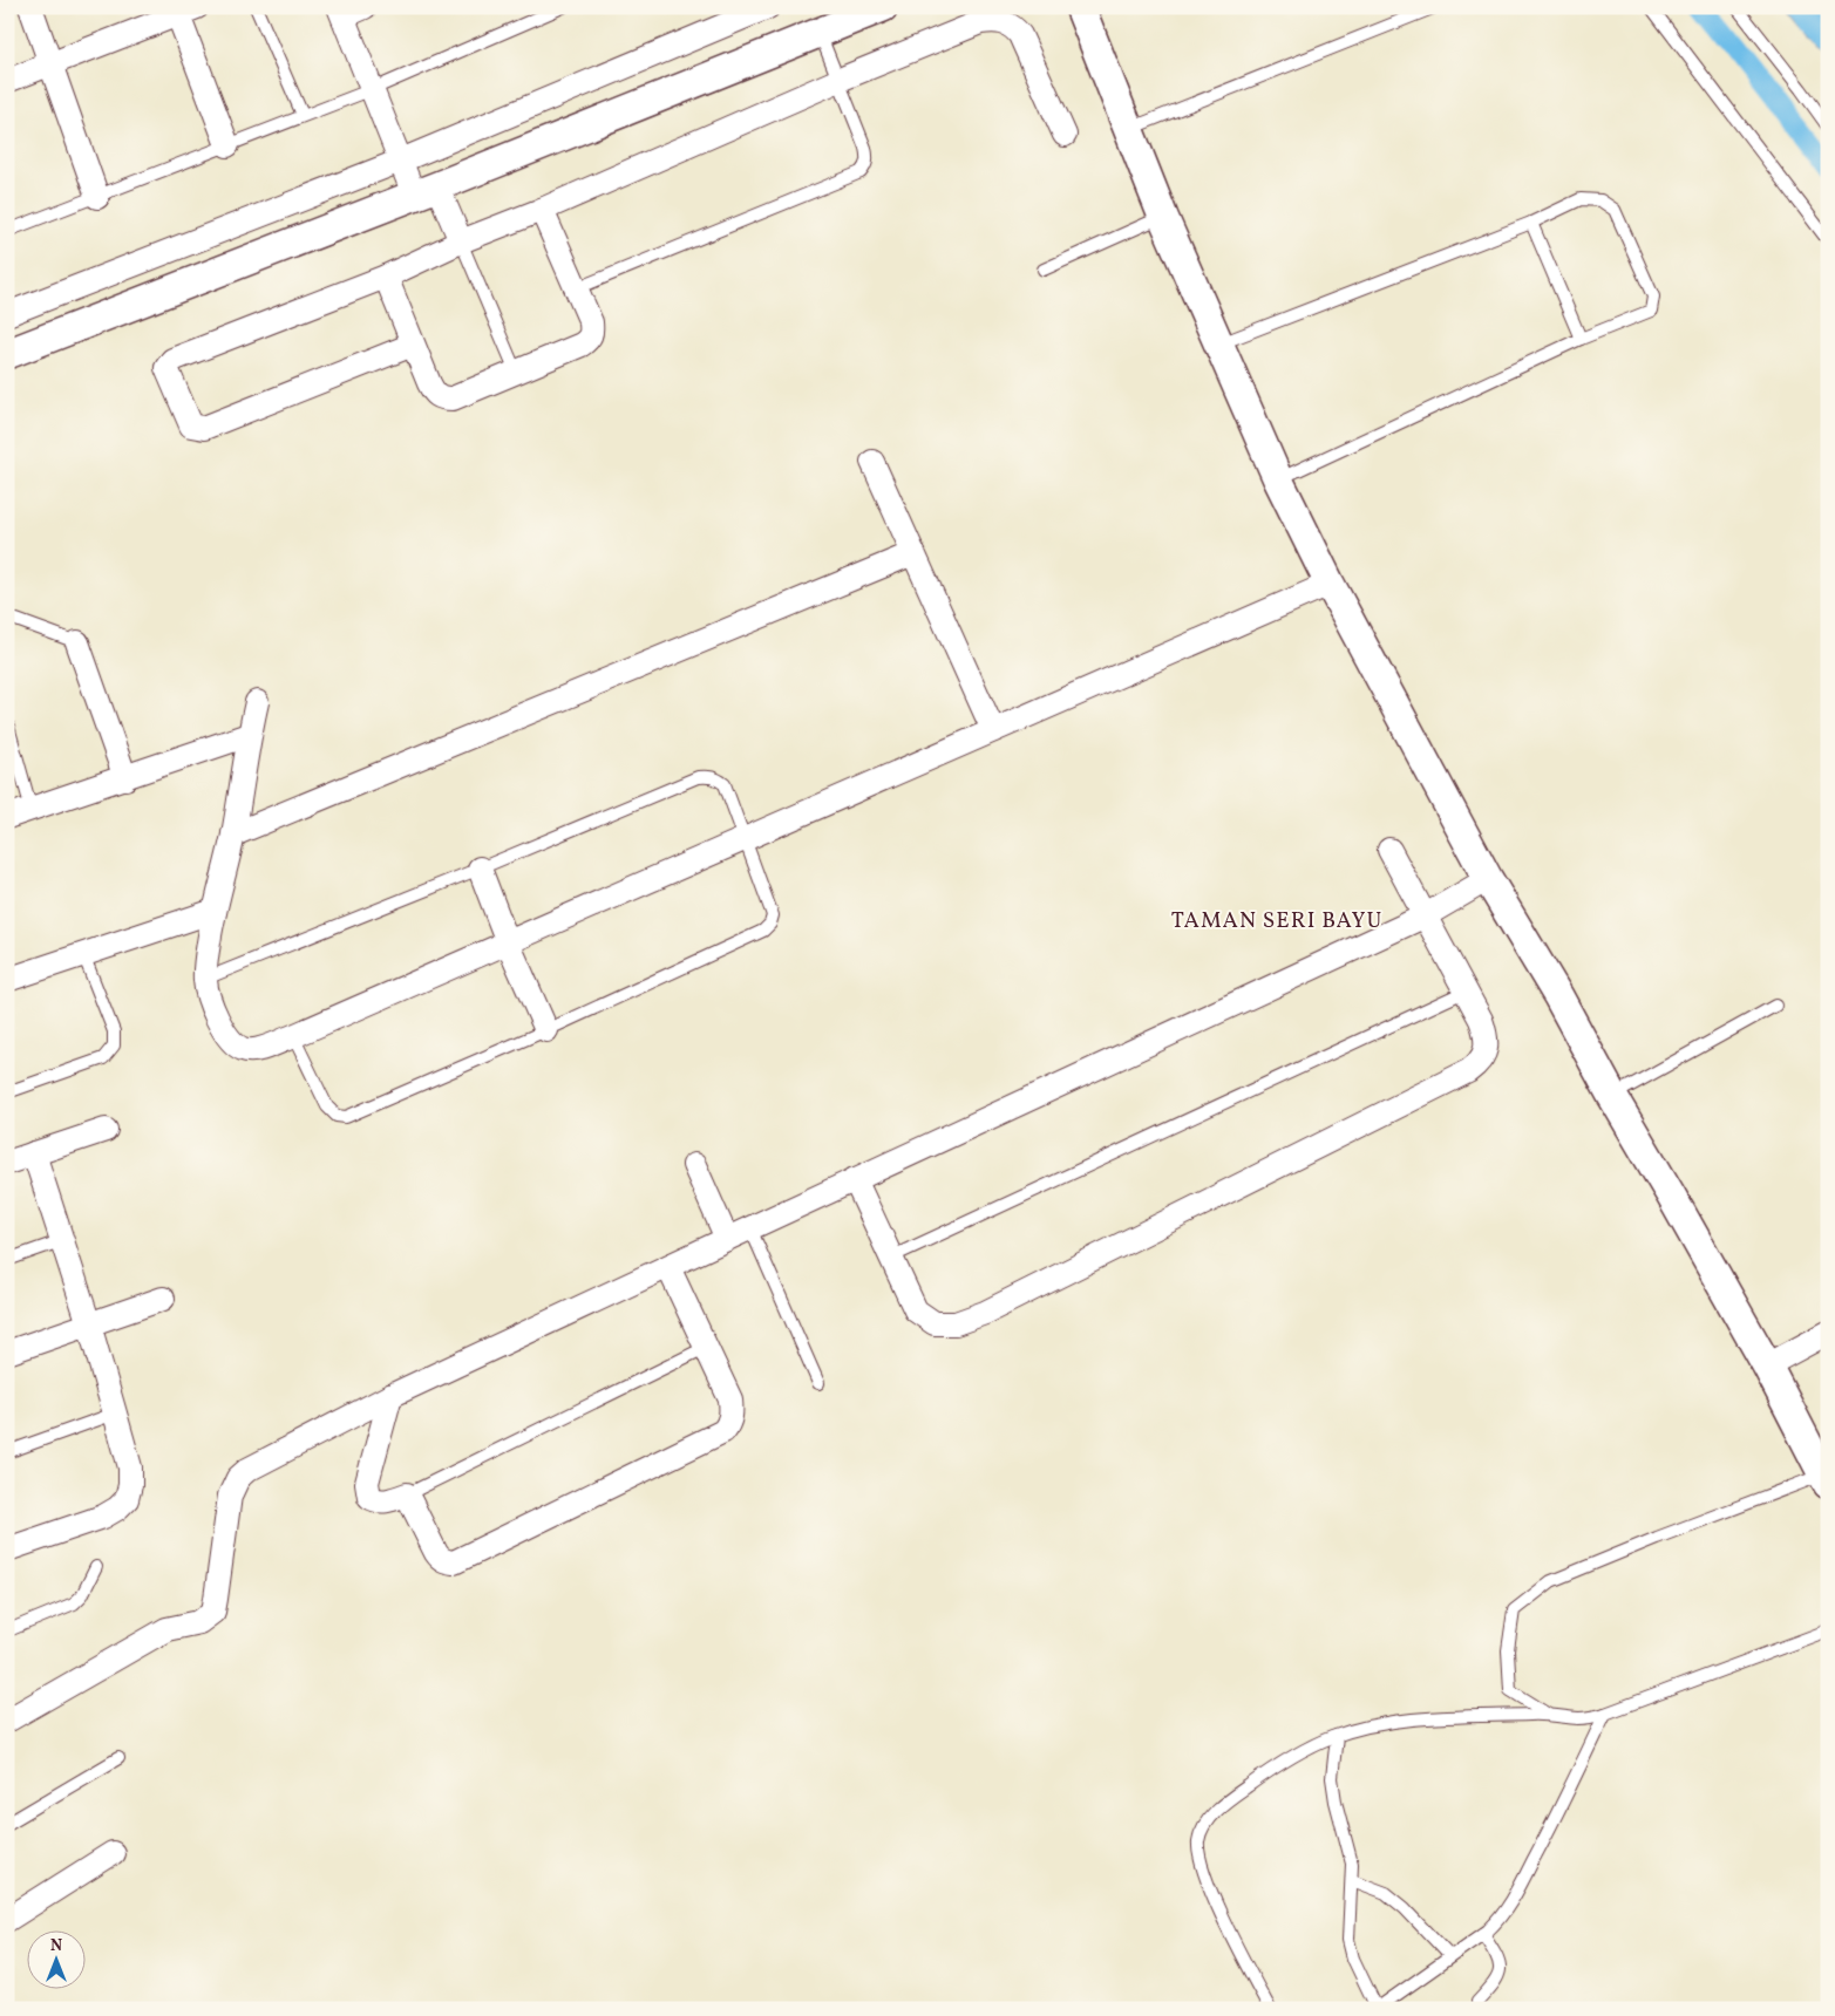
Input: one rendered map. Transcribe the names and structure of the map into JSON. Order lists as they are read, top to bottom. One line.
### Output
{"districts":["TAMAN SERI BAYU"],"north":"top"}
